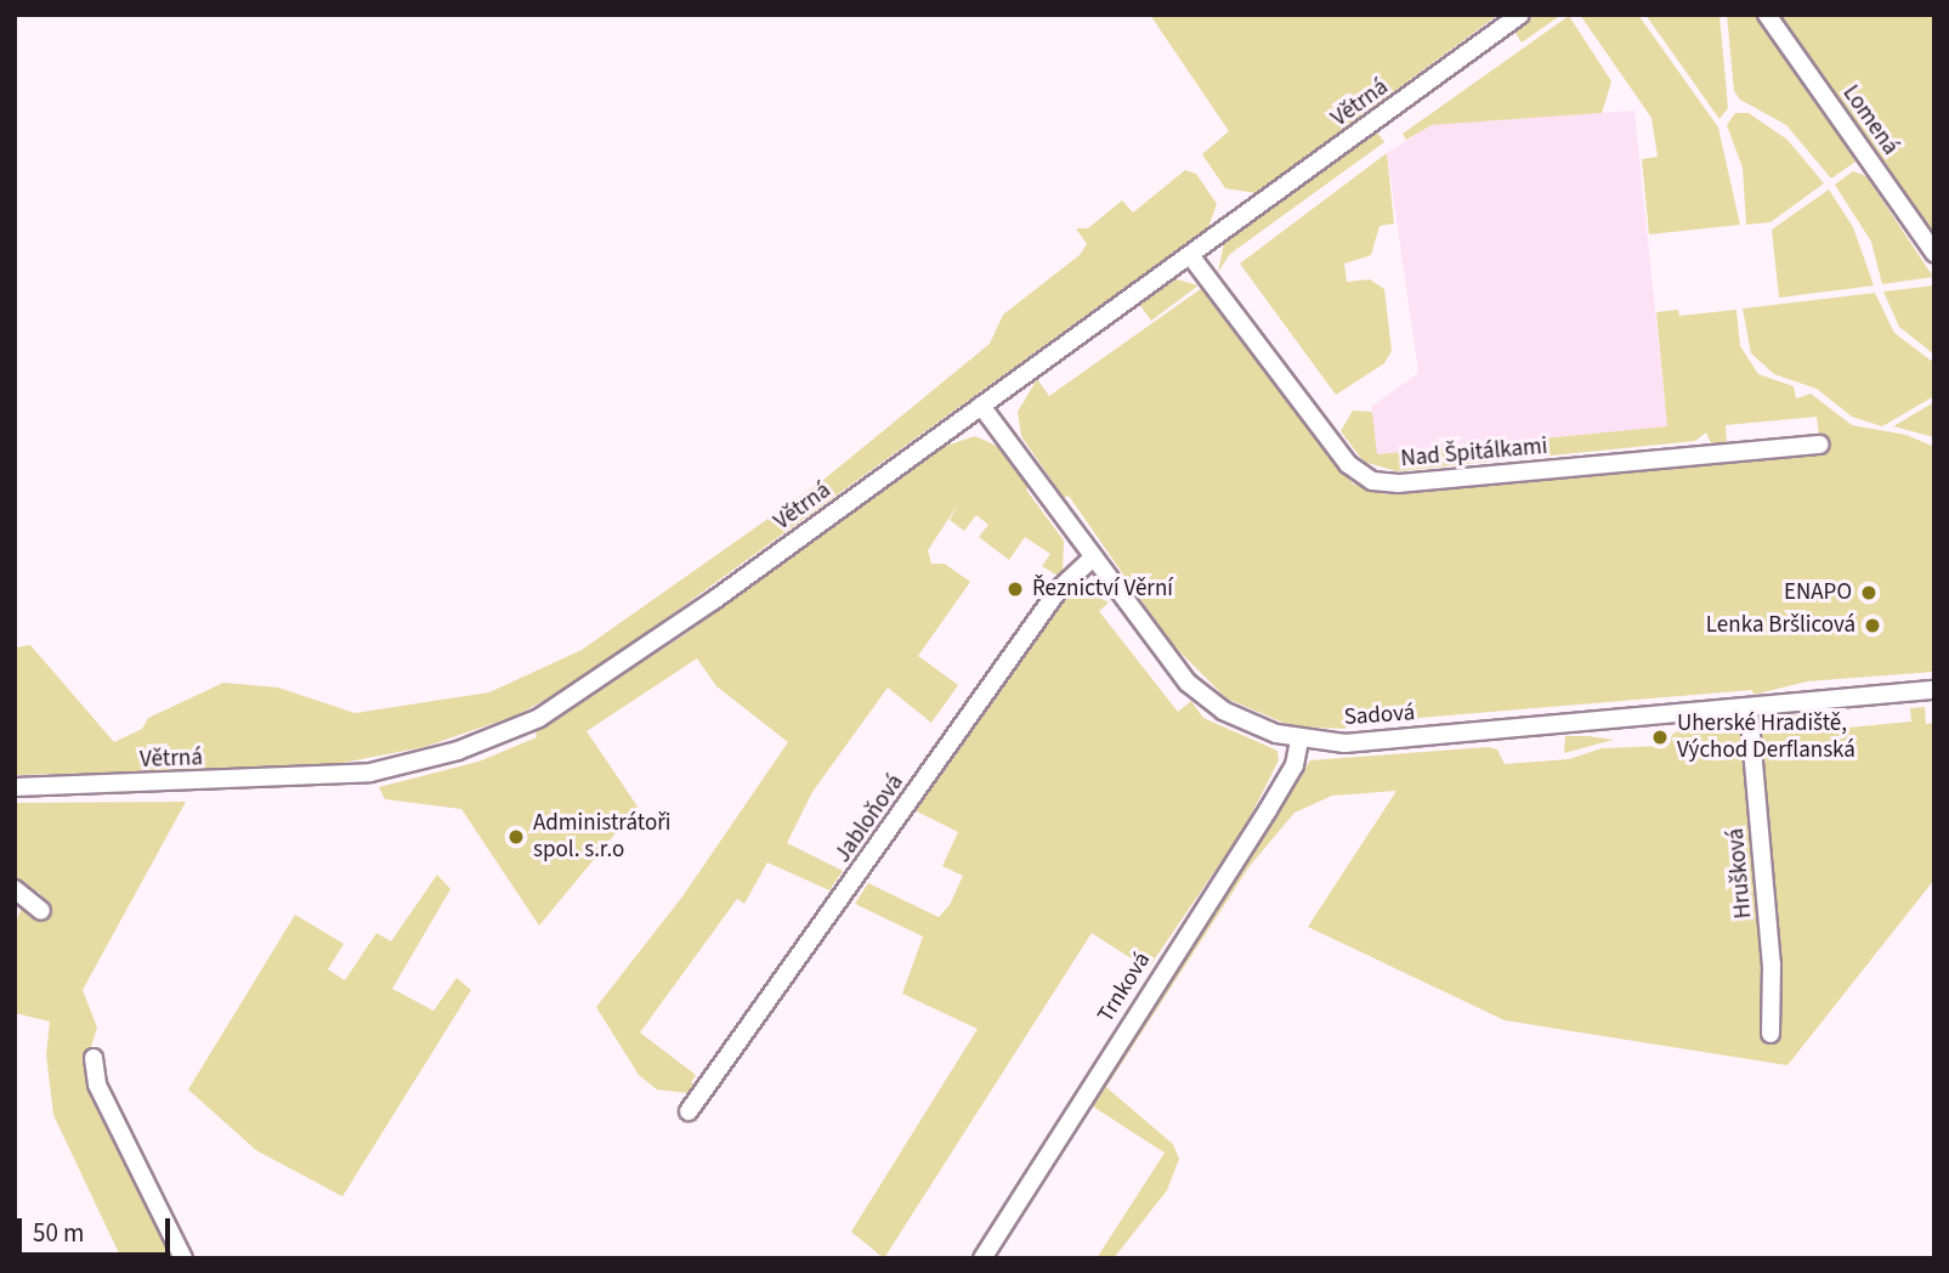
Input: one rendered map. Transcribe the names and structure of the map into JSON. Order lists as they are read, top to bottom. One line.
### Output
{"streets":{"street":["Větrná","Lomená","Nad Špitálkami","Sadová","Jabloňová","Hrušková","Trnková"]},"crossings":[["Větrná","Nad Špitálkami"],["Větrná","Sadová"],["Sadová","Jabloňová"],["Sadová","Hrušková"],["Sadová","Trnková"]],"places":["Řeznictví Věrní","ENAPO","Lenka Bršlicová","Uherské Hradiště, Východ Derflanská","Administrátoři spol. s.r.o"],"scale_bar":"50 m"}
